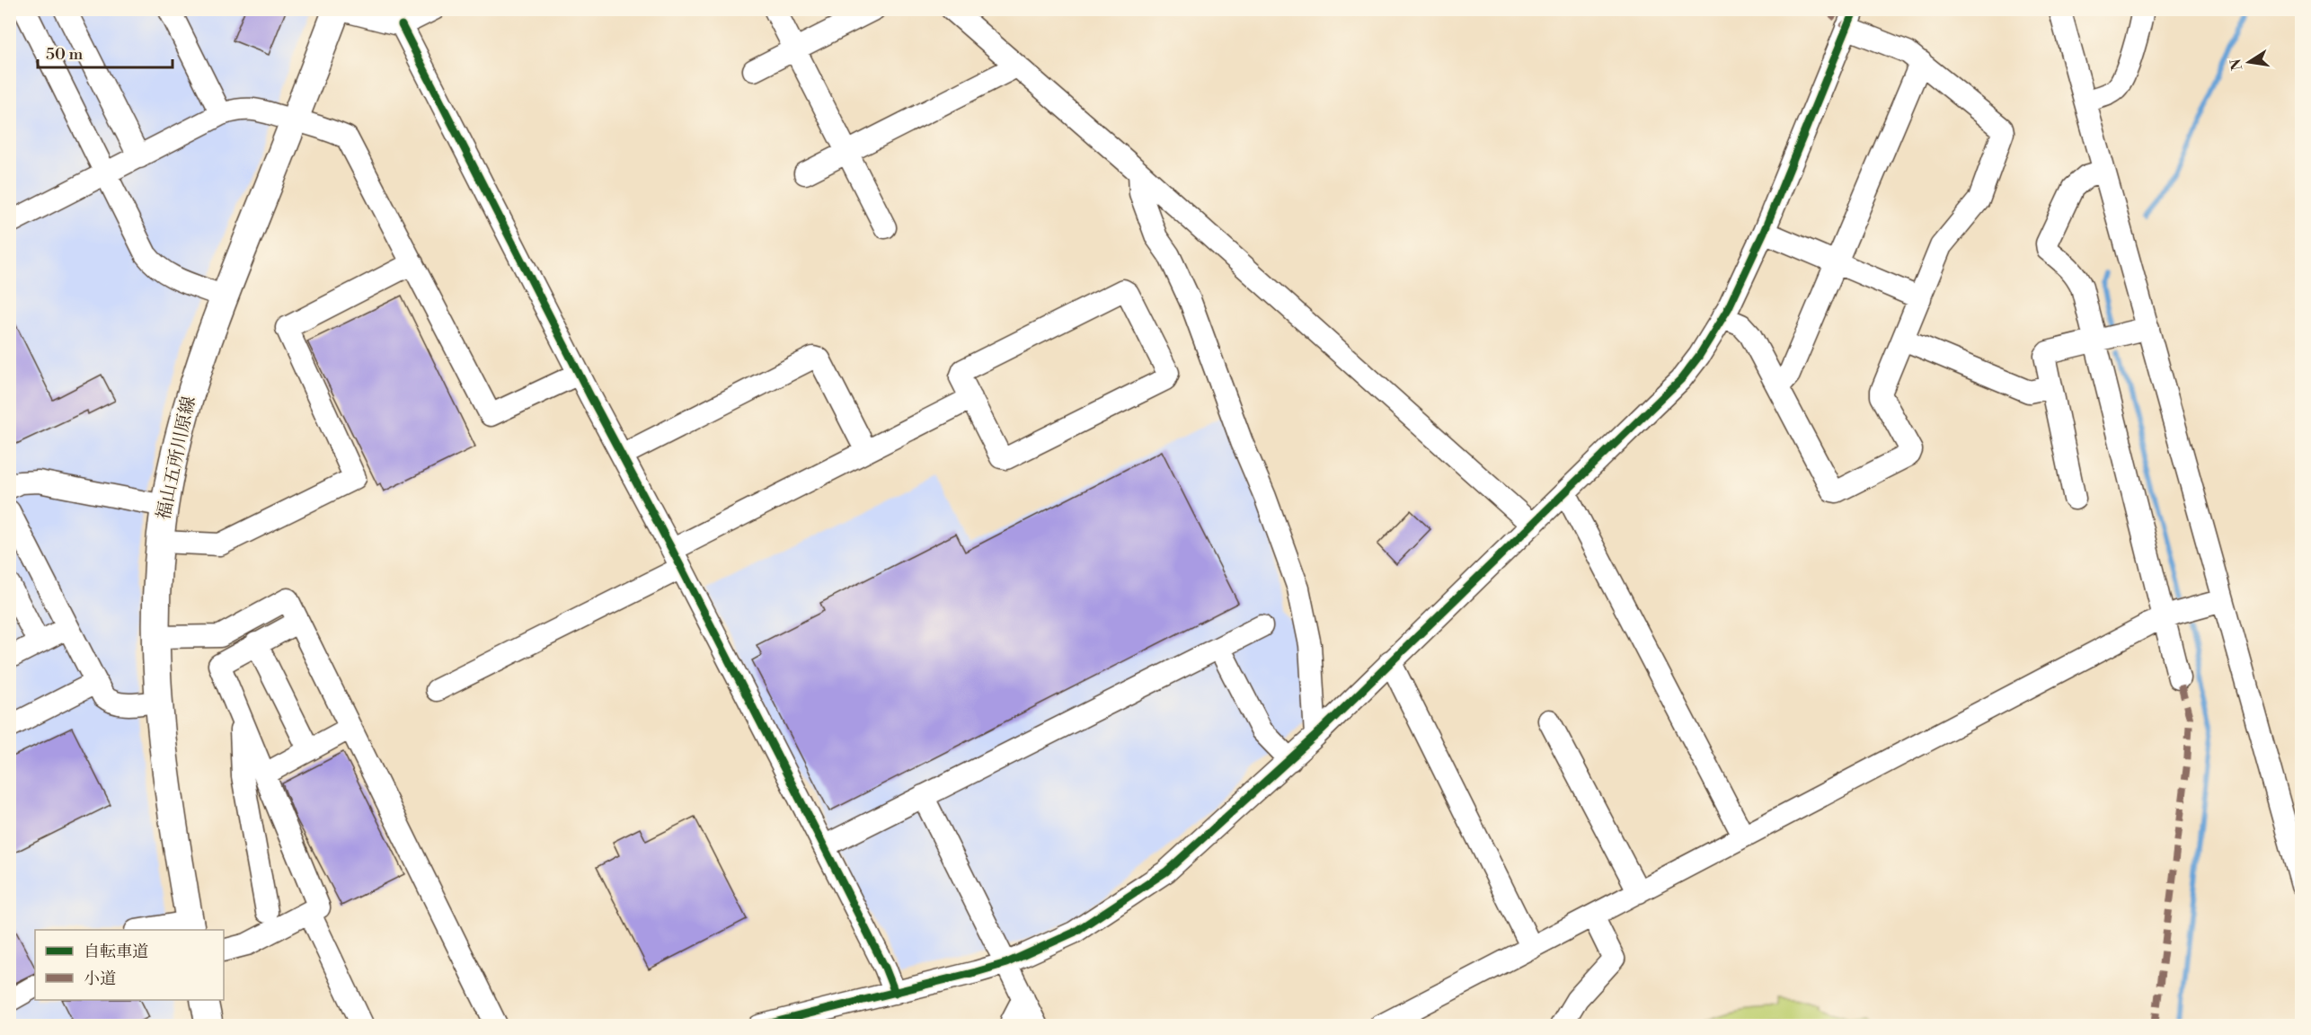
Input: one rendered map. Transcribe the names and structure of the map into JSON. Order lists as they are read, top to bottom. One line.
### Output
{"streets":{"main road":["福山五所川原線"]},"legend":["自転車道","小道"],"scale_bar":"50 m","north":"left"}
